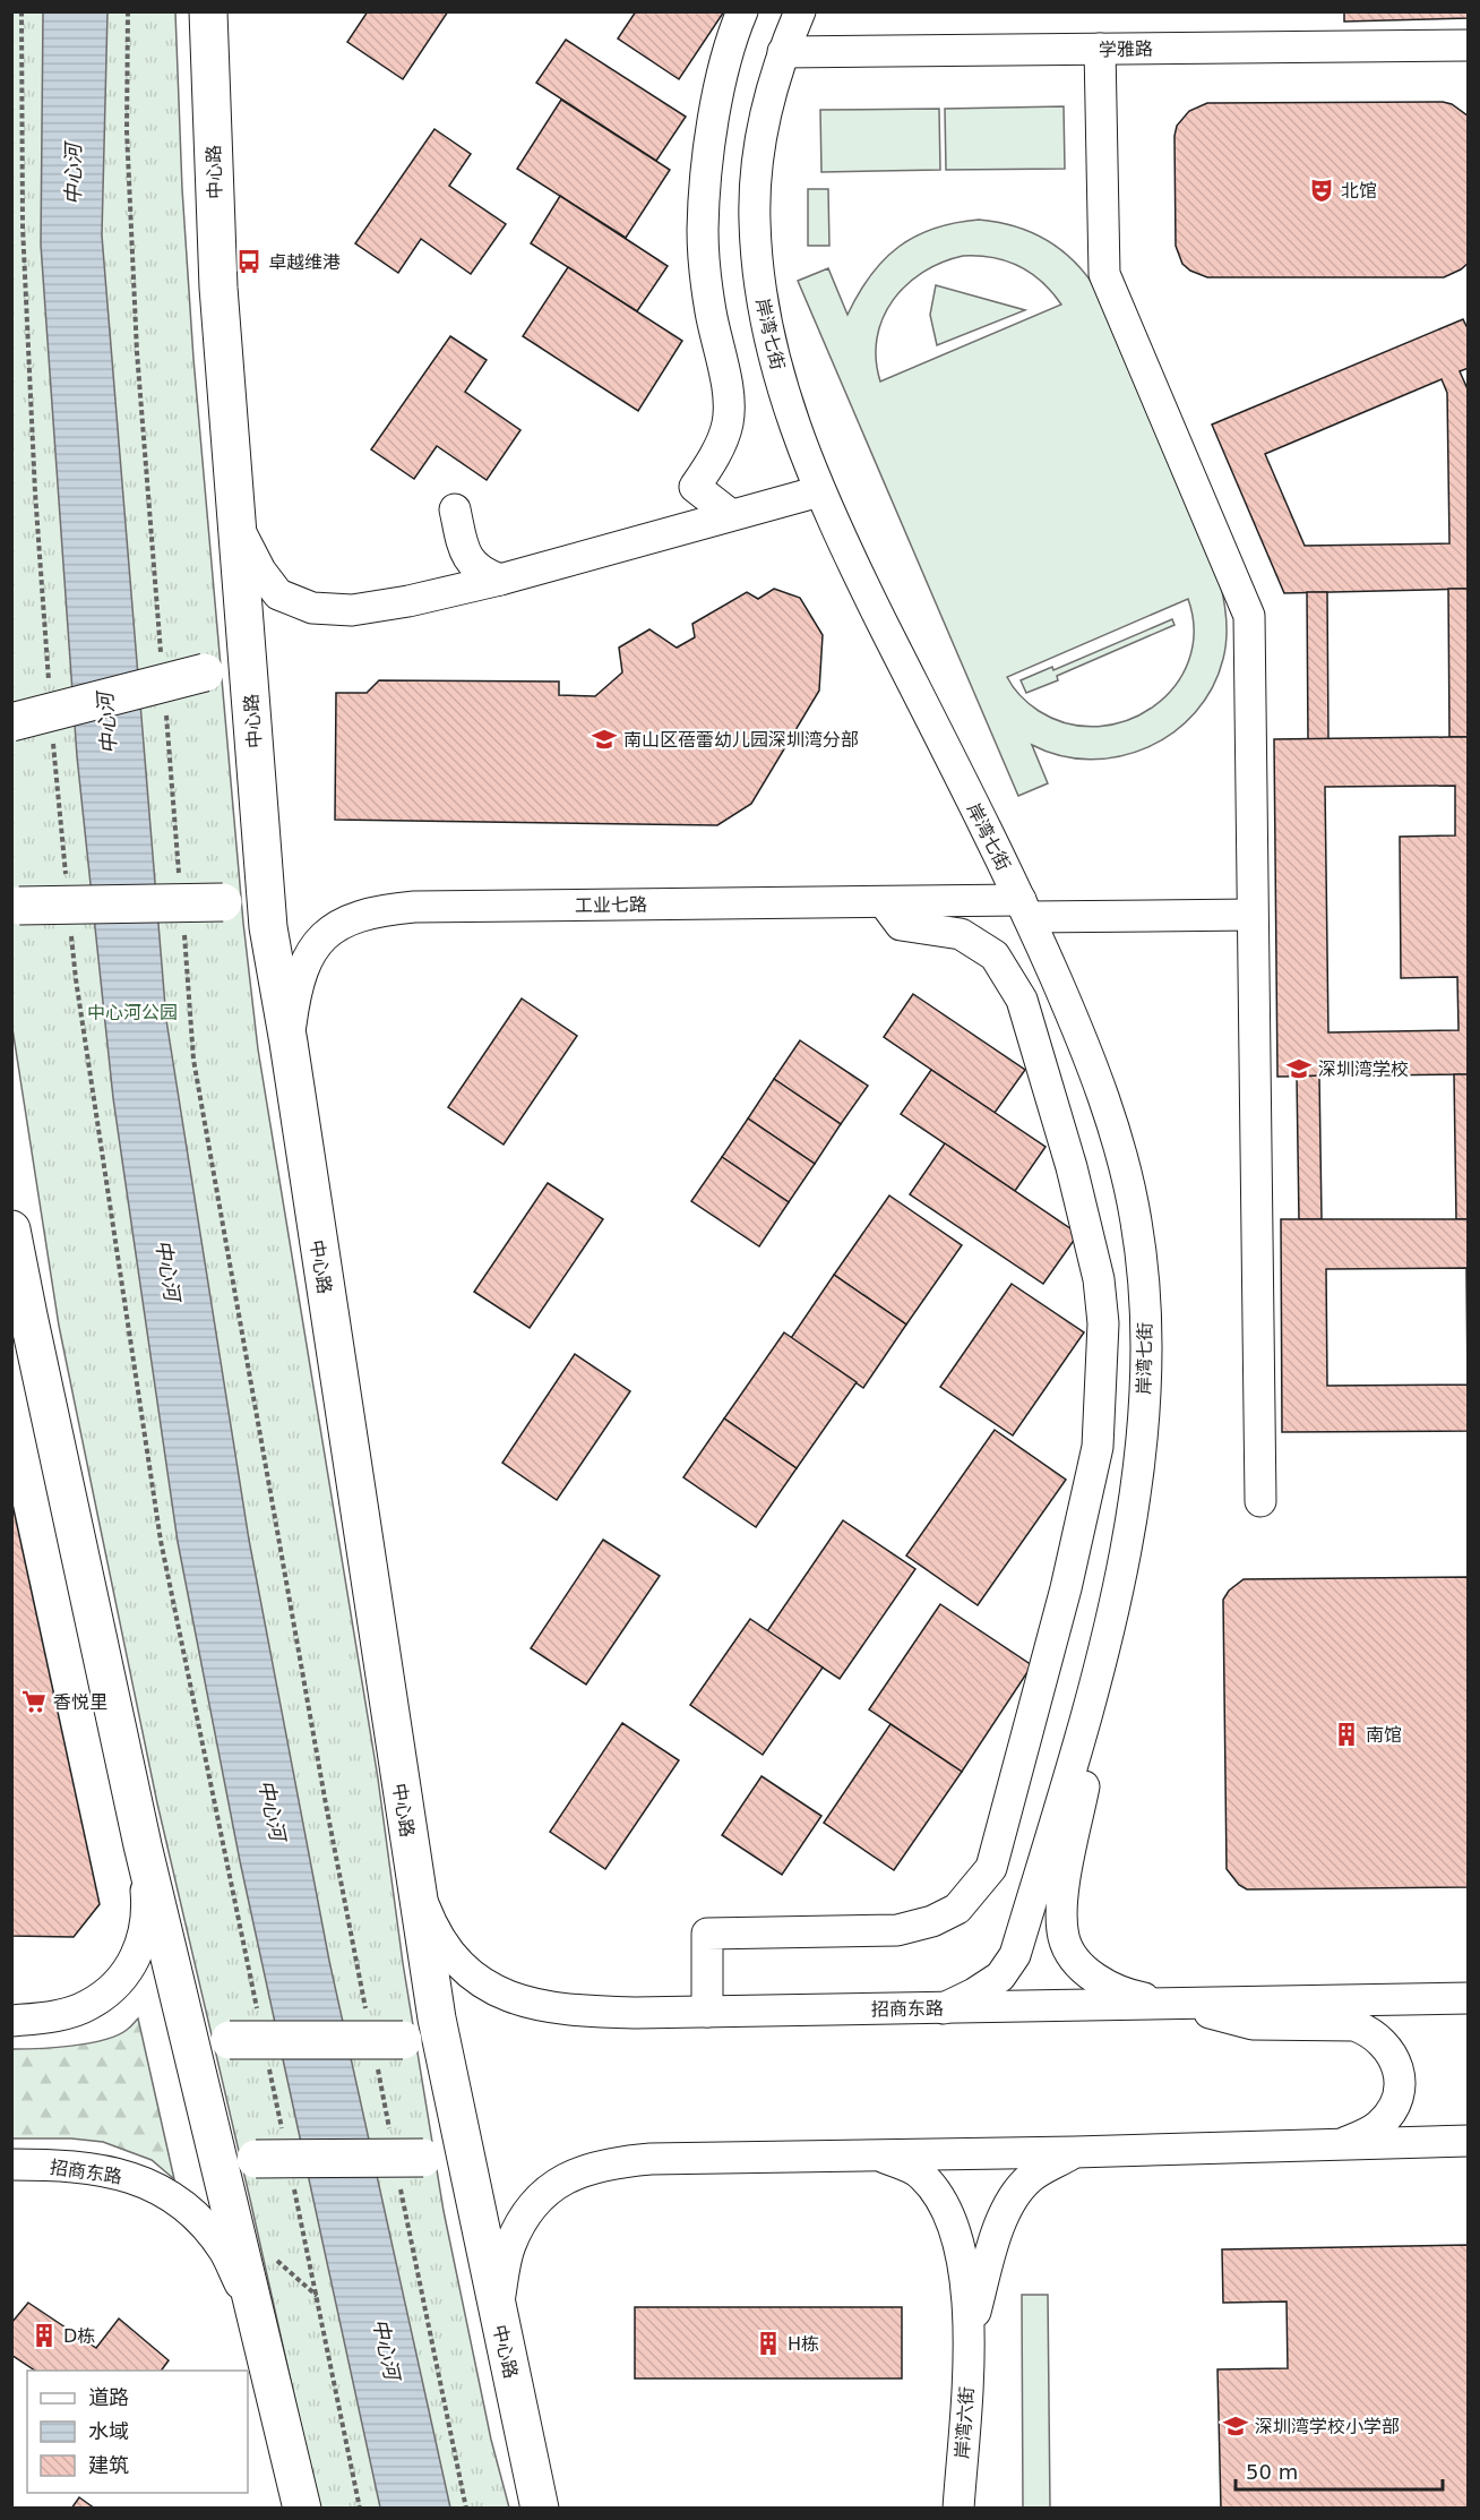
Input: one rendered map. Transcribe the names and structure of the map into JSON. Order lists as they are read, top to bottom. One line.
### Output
{"streets":{"main road":["中心路"],"street":["学雅路","岸湾七街","工业七路","招商东路","岸湾六街"]},"crossings":[["学雅路","岸湾七街"],["中心路","工业七路"],["中心路","招商东路"],["岸湾七街","工业七路"]],"water":["中心河"],"parks":["中心河公园"],"places":{"theatre":["北馆"],"bus stop":["卓越维港"],"school or university":["南山区蓓蕾幼儿园深圳湾分部","深圳湾学校","深圳湾学校小学部"],"supermarket":["香悦里"],"building":["南馆","D栋","H栋"]},"legend":["道路","水域","建筑"],"scale_bar":"50 m"}
